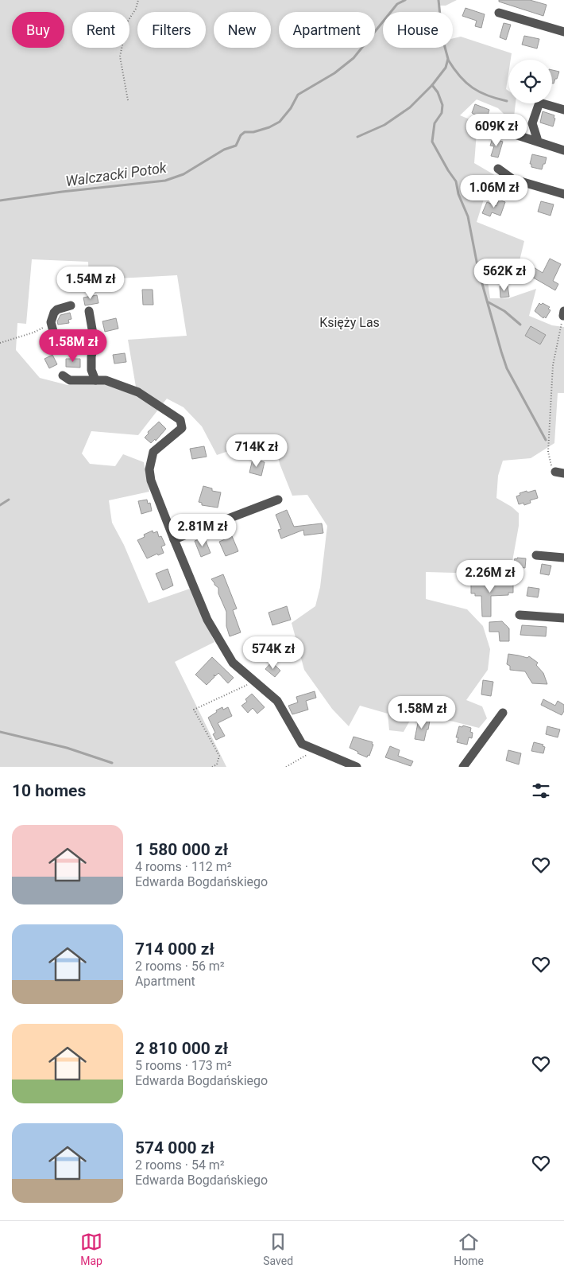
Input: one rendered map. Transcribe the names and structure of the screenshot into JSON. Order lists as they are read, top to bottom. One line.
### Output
{"water":["Walczacki Potok"],"parks":["Księży Las"],"page":{"chip":["Buy","Rent","Filters","New","Apartment","House"],"price":["609K zł","1.06M zł","562K zł","1.54M zł","1.58M zł","714K zł","2.81M zł","2.26M zł","574K zł","1.58M zł"],"heading":"10 homes","list":[{"name":"1 580 000 zł","note":"4 rooms · 112 m² · Edwarda Bogdańskiego"},{"name":"714 000 zł","note":"2 rooms · 56 m² · Apartment"},{"name":"2 810 000 zł","note":"5 rooms · 173 m² · Edwarda Bogdańskiego"},{"name":"574 000 zł","note":"2 rooms · 54 m² · Edwarda Bogdańskiego"}],"tabs":["Map","Saved","Home"]}}
